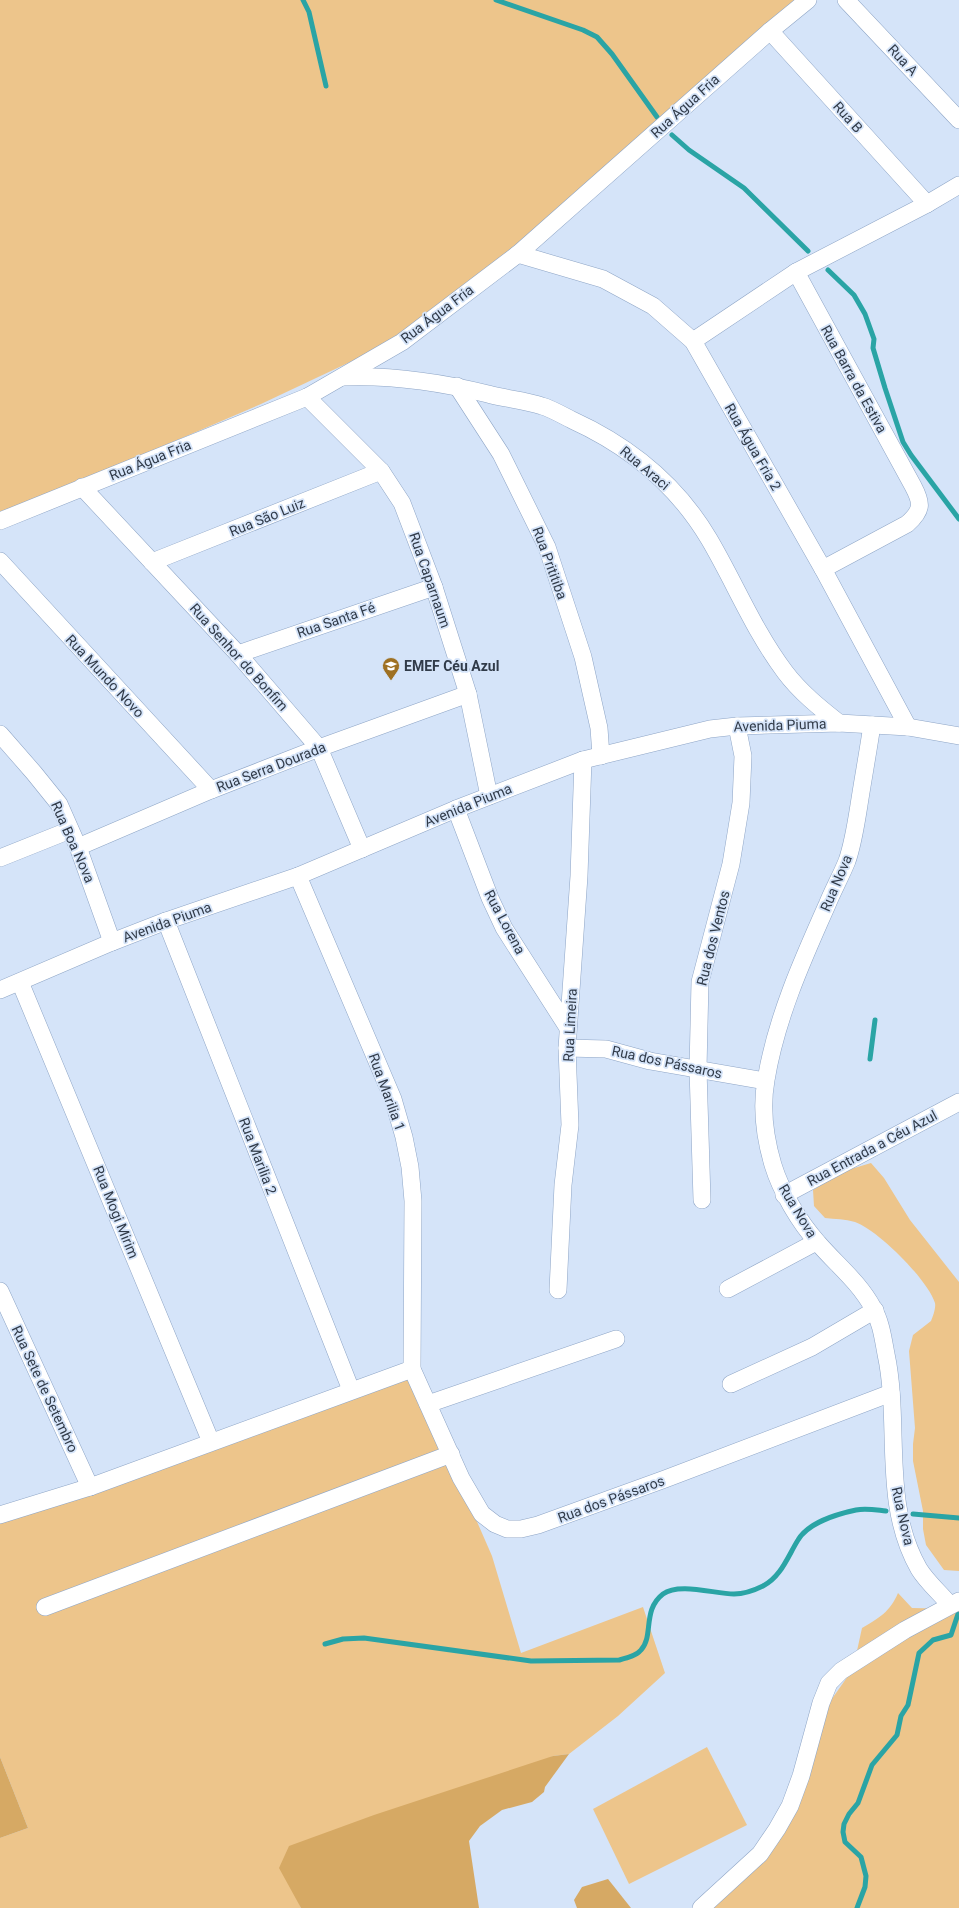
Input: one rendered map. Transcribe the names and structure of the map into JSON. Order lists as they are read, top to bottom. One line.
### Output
{"streets":{"street":["Rua A","Rua Água Fria","Rua B","Rua Barra da Estiva","Rua Água Fria 2","Rua Araci","Rua São Luiz","Rua Prititiba","Rua Caparnaum","Rua Santa Fé","Rua Senhor do Bonfim","Rua Mundo Novo","Avenida Piuma","Rua Serra Dourada","Rua Boa Nova","Rua Nova","Rua Lorena","Rua dos Ventos","Rua Limeira","Rua dos Pássaros","Rua Marilia 1","Rua Entrada a Céu Azul","Rua Marilia 2","Rua Mogi Mirim","Rua Sete de Setembro"]},"crossings":[["Rua Água Fria","Rua B"],["Rua Água Fria","Rua Água Fria 2"],["Rua Água Fria","Rua Araci"],["Rua Água Fria","Rua Caparnaum"],["Rua Água Fria","Rua Senhor do Bonfim"],["Rua Barra da Estiva","Rua Água Fria 2"],["Rua Água Fria 2","Avenida Piuma"],["Rua Araci","Rua Prititiba"],["Rua Araci","Avenida Piuma"],["Rua São Luiz","Rua Caparnaum"],["Rua São Luiz","Rua Senhor do Bonfim"],["Rua Prititiba","Avenida Piuma"],["Rua Caparnaum","Rua Santa Fé"],["Rua Caparnaum","Avenida Piuma"],["Rua Caparnaum","Rua Serra Dourada"],["Rua Santa Fé","Rua Senhor do Bonfim"],["Rua Senhor do Bonfim","Avenida Piuma"],["Rua Senhor do Bonfim","Rua Serra Dourada"],["Rua Mundo Novo","Rua Serra Dourada"],["Avenida Piuma","Rua Boa Nova"],["Avenida Piuma","Rua Nova"],["Avenida Piuma","Rua Lorena"],["Avenida Piuma","Rua dos Ventos"],["Avenida Piuma","Rua Limeira"],["Avenida Piuma","Rua Marilia 1"],["Avenida Piuma","Rua Marilia 2"],["Avenida Piuma","Rua Mogi Mirim"],["Rua Serra Dourada","Rua Boa Nova"],["Rua Nova","Rua dos Pássaros"],["Rua Nova","Rua Entrada a Céu Azul"],["Rua Lorena","Rua Limeira"],["Rua dos Ventos","Rua dos Pássaros"],["Rua Limeira","Rua dos Pássaros"],["Rua dos Pássaros","Rua Marilia 1"]],"places":{"school or university":["EMEF Céu Azul"]}}
